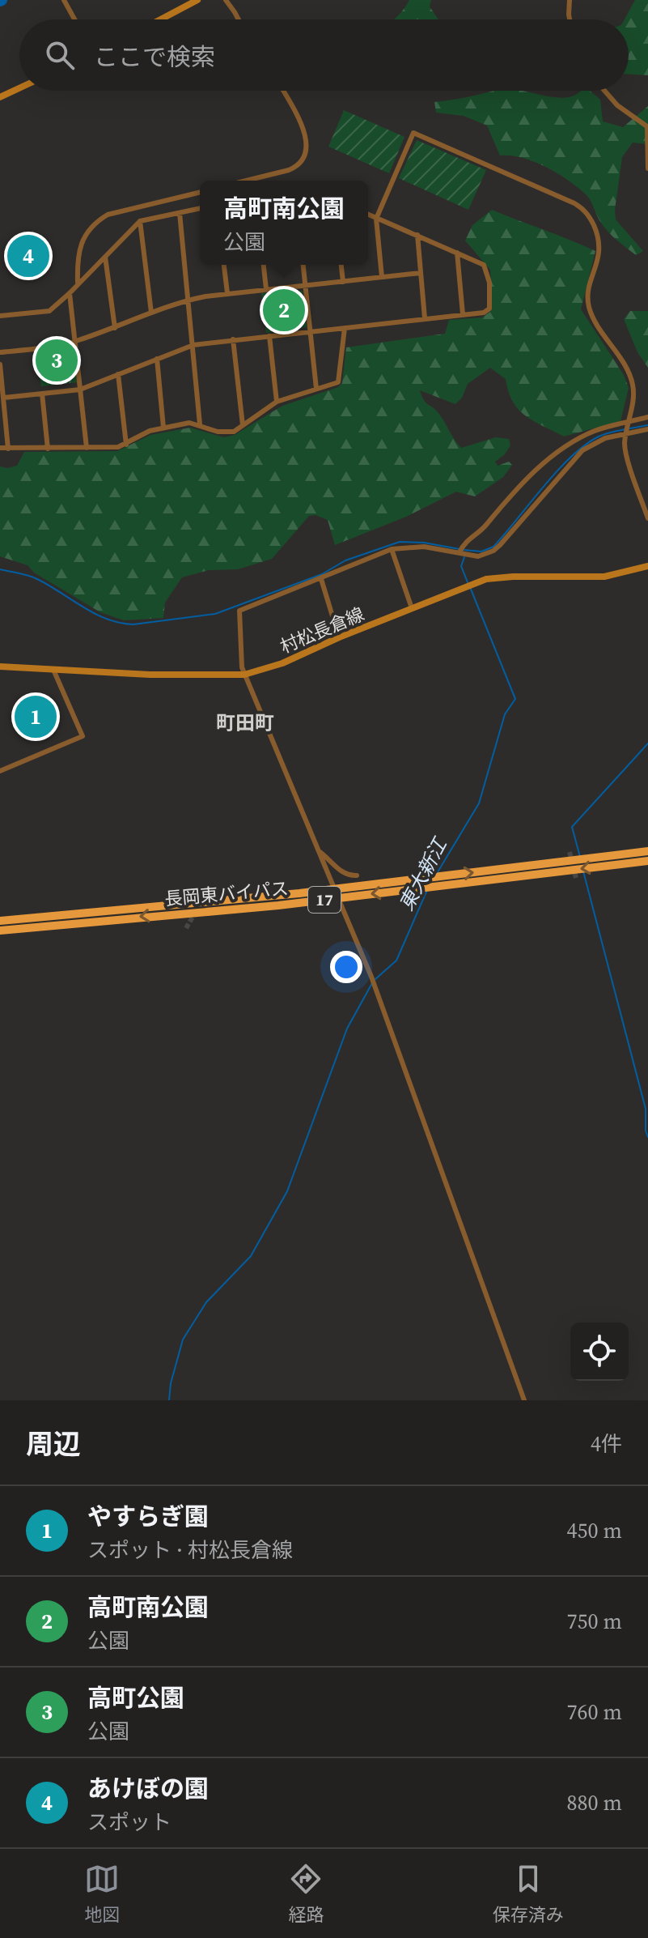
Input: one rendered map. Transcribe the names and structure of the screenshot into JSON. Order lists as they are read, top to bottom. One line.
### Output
{"streets":{"highway":["長岡東バイパス","17"],"main road":["村松長倉線"]},"districts":["町田町"],"water":["東大新江"],"page":{"search":"ここで検索","popup":["高町南公園","公園"],"pins":["4","2","3","1"],"heading":["周辺","4件"],"list":[{"mark":"1","name":"やすらぎ園","note":"スポット · 村松長倉線","value":"450 m"},{"mark":"2","name":"高町南公園","note":"公園","value":"750 m"},{"mark":"3","name":"高町公園","note":"公園","value":"760 m"},{"mark":"4","name":"あけぼの園","note":"スポット","value":"880 m"}],"nav":["地図","経路","保存済み"]}}
